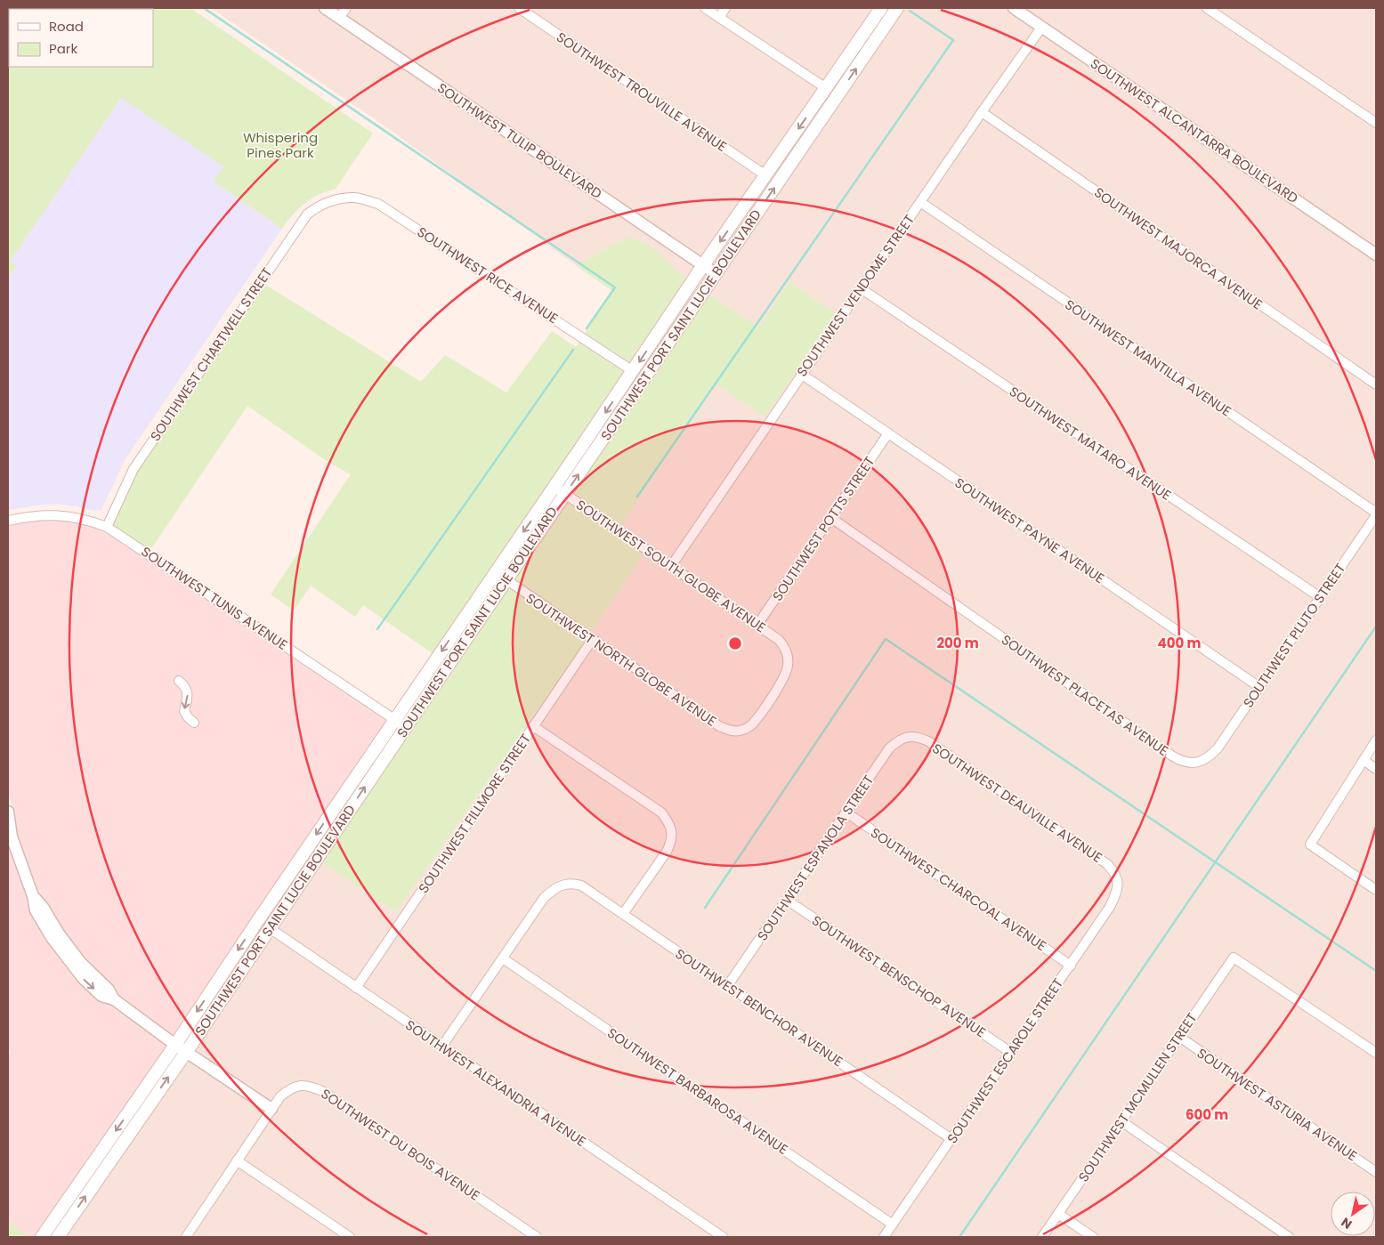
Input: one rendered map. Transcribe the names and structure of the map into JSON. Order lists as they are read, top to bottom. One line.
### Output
{"streets":{"main road":["SOUTHWEST PORT SAINT LUCIE BOULEVARD"],"street":["SOUTHWEST TROUVILLE AVENUE","SOUTHWEST ALCANTARRA BOULEVARD","SOUTHWEST TULIP BOULEVARD","SOUTHWEST MAJORCA AVENUE","SOUTHWEST RICE AVENUE","SOUTHWEST VENDOME STREET","SOUTHWEST CHARTWELL STREET","SOUTHWEST MANTILLA AVENUE","SOUTHWEST MATARO AVENUE","SOUTHWEST POTTS STREET","SOUTHWEST PAYNE AVENUE","SOUTHWEST SOUTH GLOBE AVENUE","SOUTHWEST TUNIS AVENUE","SOUTHWEST PLUTO STREET","SOUTHWEST NORTH GLOBE AVENUE","SOUTHWEST PLACETAS AVENUE","SOUTHWEST DEAUVILLE AVENUE","SOUTHWEST FILLMORE STREET","SOUTHWEST ESPANOLA STREET","SOUTHWEST CHARCOAL AVENUE","SOUTHWEST BENSCHOP AVENUE","SOUTHWEST BENCHOR AVENUE","SOUTHWEST ESCAROLE STREET","SOUTHWEST ALEXANDRIA AVENUE","SOUTHWEST BARBAROSA AVENUE","SOUTHWEST MCMULLEN STREET","SOUTHWEST ASTURIA AVENUE","SOUTHWEST DU BOIS AVENUE"]},"crossings":[["SOUTHWEST TROUVILLE AVENUE","SOUTHWEST PORT SAINT LUCIE BOULEVARD"],["SOUTHWEST ALCANTARRA BOULEVARD","SOUTHWEST VENDOME STREET"],["SOUTHWEST TULIP BOULEVARD","SOUTHWEST PORT SAINT LUCIE BOULEVARD"],["SOUTHWEST MAJORCA AVENUE","SOUTHWEST VENDOME STREET"],["SOUTHWEST RICE AVENUE","SOUTHWEST PORT SAINT LUCIE BOULEVARD"],["SOUTHWEST RICE AVENUE","SOUTHWEST CHARTWELL STREET"],["SOUTHWEST VENDOME STREET","SOUTHWEST MANTILLA AVENUE"],["SOUTHWEST VENDOME STREET","SOUTHWEST MATARO AVENUE"],["SOUTHWEST VENDOME STREET","SOUTHWEST PAYNE AVENUE"],["SOUTHWEST VENDOME STREET","SOUTHWEST SOUTH GLOBE AVENUE"],["SOUTHWEST PORT SAINT LUCIE BOULEVARD","SOUTHWEST SOUTH GLOBE AVENUE"],["SOUTHWEST PORT SAINT LUCIE BOULEVARD","SOUTHWEST TUNIS AVENUE"],["SOUTHWEST PORT SAINT LUCIE BOULEVARD","SOUTHWEST NORTH GLOBE AVENUE"],["SOUTHWEST PORT SAINT LUCIE BOULEVARD","SOUTHWEST ALEXANDRIA AVENUE"],["SOUTHWEST CHARTWELL STREET","SOUTHWEST TUNIS AVENUE"],["SOUTHWEST MANTILLA AVENUE","SOUTHWEST PLUTO STREET"],["SOUTHWEST MATARO AVENUE","SOUTHWEST PLUTO STREET"],["SOUTHWEST POTTS STREET","SOUTHWEST PAYNE AVENUE"],["SOUTHWEST POTTS STREET","SOUTHWEST SOUTH GLOBE AVENUE"],["SOUTHWEST POTTS STREET","SOUTHWEST PLACETAS AVENUE"],["SOUTHWEST PAYNE AVENUE","SOUTHWEST PLUTO STREET"],["SOUTHWEST SOUTH GLOBE AVENUE","SOUTHWEST NORTH GLOBE AVENUE"],["SOUTHWEST PLUTO STREET","SOUTHWEST PLACETAS AVENUE"],["SOUTHWEST NORTH GLOBE AVENUE","SOUTHWEST FILLMORE STREET"],["SOUTHWEST DEAUVILLE AVENUE","SOUTHWEST ESPANOLA STREET"],["SOUTHWEST DEAUVILLE AVENUE","SOUTHWEST ESCAROLE STREET"],["SOUTHWEST FILLMORE STREET","SOUTHWEST ALEXANDRIA AVENUE"],["SOUTHWEST ESPANOLA STREET","SOUTHWEST CHARCOAL AVENUE"],["SOUTHWEST ESPANOLA STREET","SOUTHWEST BENSCHOP AVENUE"],["SOUTHWEST ESPANOLA STREET","SOUTHWEST BENCHOR AVENUE"],["SOUTHWEST CHARCOAL AVENUE","SOUTHWEST ESCAROLE STREET"],["SOUTHWEST BENSCHOP AVENUE","SOUTHWEST ESCAROLE STREET"],["SOUTHWEST BENCHOR AVENUE","SOUTHWEST ESCAROLE STREET"],["SOUTHWEST BENCHOR AVENUE","SOUTHWEST BARBAROSA AVENUE"],["SOUTHWEST ESCAROLE STREET","SOUTHWEST BARBAROSA AVENUE"],["SOUTHWEST MCMULLEN STREET","SOUTHWEST ASTURIA AVENUE"]],"parks":["Whispering Pines Park"],"legend":["Road","Park"],"north":"bottom left","rings":["200 m","400 m","600 m"]}
